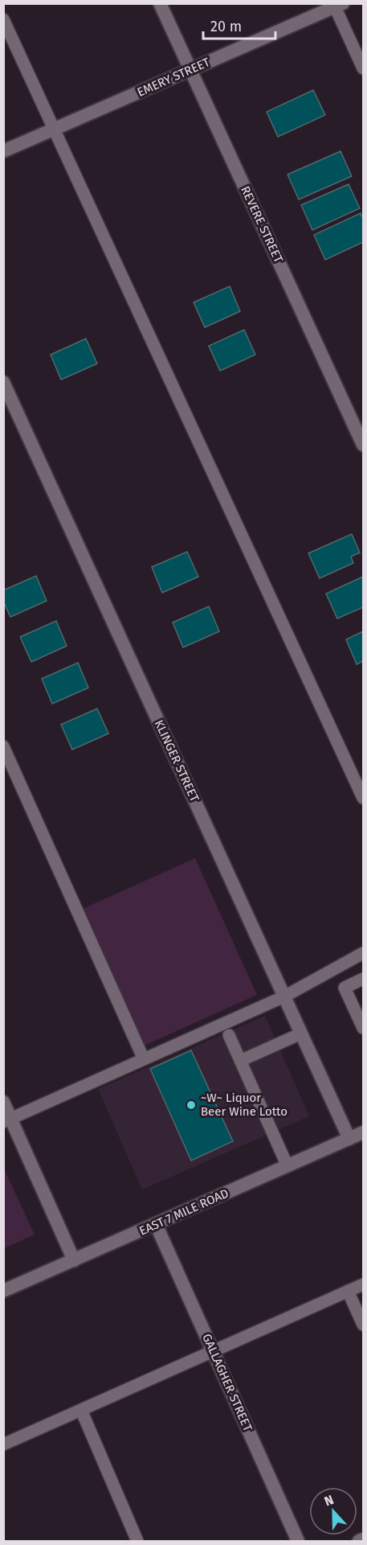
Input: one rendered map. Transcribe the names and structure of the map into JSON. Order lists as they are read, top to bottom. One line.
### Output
{"streets":{"street":["EMERY STREET","REVERE STREET","KLINGER STREET","EAST 7 MILE ROAD","GALLAGHER STREET"]},"crossings":[["EMERY STREET","REVERE STREET"],["KLINGER STREET","EAST 7 MILE ROAD"],["EAST 7 MILE ROAD","GALLAGHER STREET"]],"places":["~W~ Liquor Beer Wine Lotto"],"scale_bar":"20 m","north":"top"}
